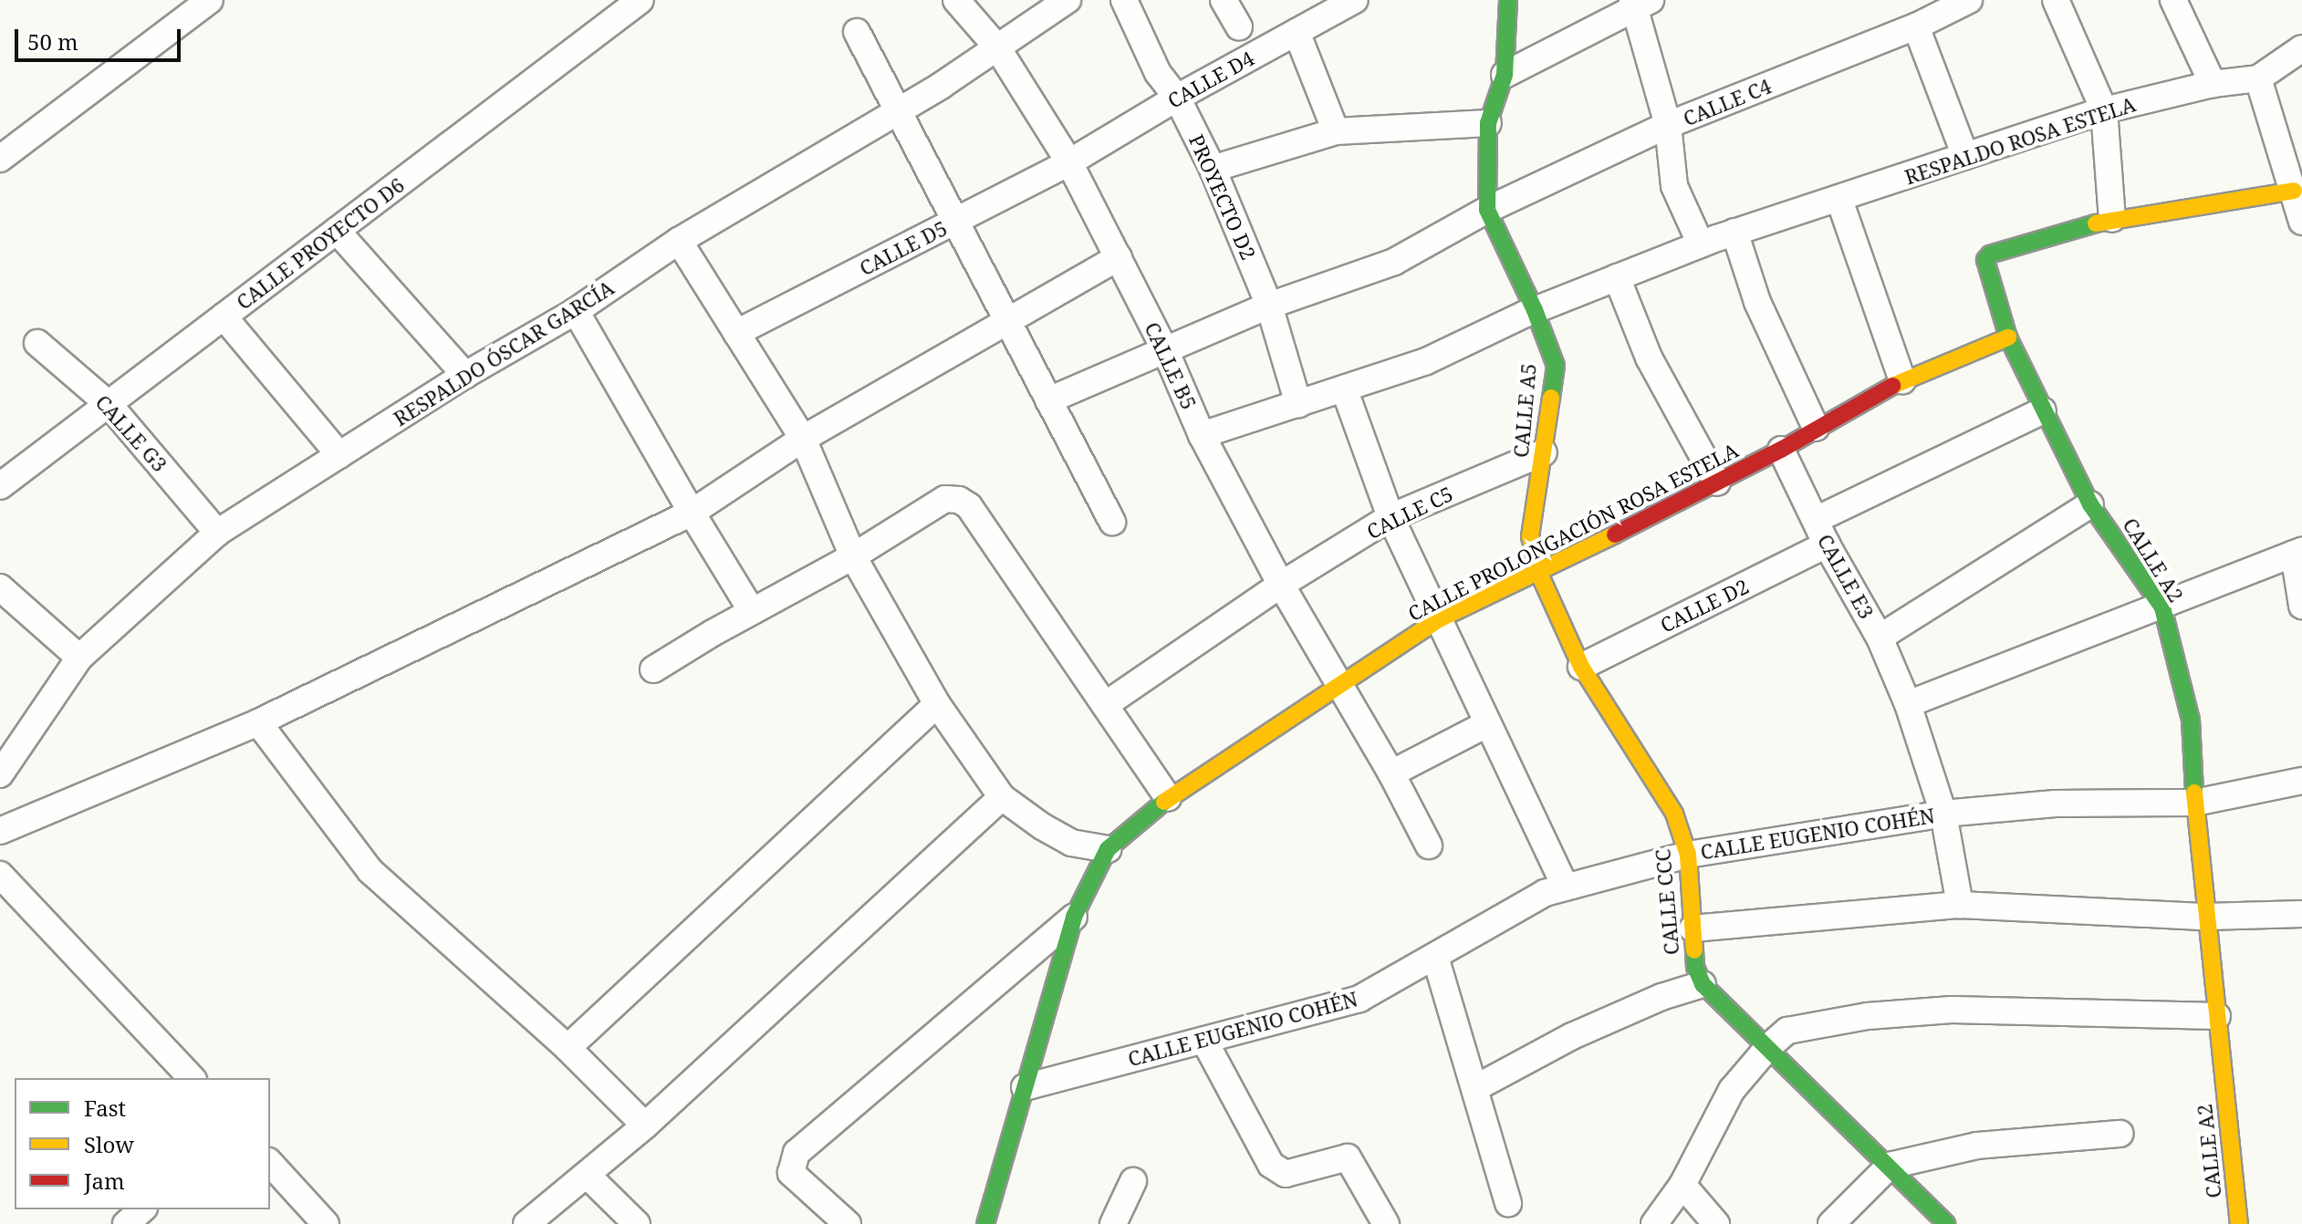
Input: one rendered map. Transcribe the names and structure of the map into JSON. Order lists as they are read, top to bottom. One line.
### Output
{"streets":{"street":["CALLE D4","CALLE C4","RESPALDO ROSA ESTELA","PROYECTO D2","CALLE PROYECTO D6","CALLE D5","RESPALDO ÓSCAR GARCÍA","CALLE B5","CALLE A5","CALLE G3","CALLE C5","CALLE PROLONGACIÓN ROSA ESTELA","CALLE A2","CALLE E3","CALLE D2","CALLE EUGENIO COHÉN","CALLE CCC"]},"crossings":[["CALLE D4","PROYECTO D2"],["CALLE D4","CALLE D5"],["CALLE D4","CALLE B5"],["CALLE C4","PROYECTO D2"],["CALLE C4","CALLE A5"],["RESPALDO ROSA ESTELA","PROYECTO D2"],["RESPALDO ROSA ESTELA","CALLE B5"],["RESPALDO ROSA ESTELA","CALLE A5"],["CALLE PROYECTO D6","CALLE G3"],["CALLE D5","CALLE B5"],["RESPALDO ÓSCAR GARCÍA","CALLE B5"],["RESPALDO ÓSCAR GARCÍA","CALLE G3"],["CALLE B5","CALLE C5"],["CALLE B5","CALLE PROLONGACIÓN ROSA ESTELA"],["CALLE A5","CALLE C5"],["CALLE A5","CALLE PROLONGACIÓN ROSA ESTELA"],["CALLE A5","CALLE D2"],["CALLE A5","CALLE CCC"],["CALLE PROLONGACIÓN ROSA ESTELA","CALLE A2"],["CALLE PROLONGACIÓN ROSA ESTELA","CALLE E3"],["CALLE PROLONGACIÓN ROSA ESTELA","CALLE EUGENIO COHÉN"],["CALLE A2","CALLE EUGENIO COHÉN"],["CALLE E3","CALLE D2"],["CALLE E3","CALLE EUGENIO COHÉN"],["CALLE D2","CALLE CCC"],["CALLE EUGENIO COHÉN","CALLE CCC"]],"legend":["Fast","Slow","Jam"],"scale_bar":"50 m"}
